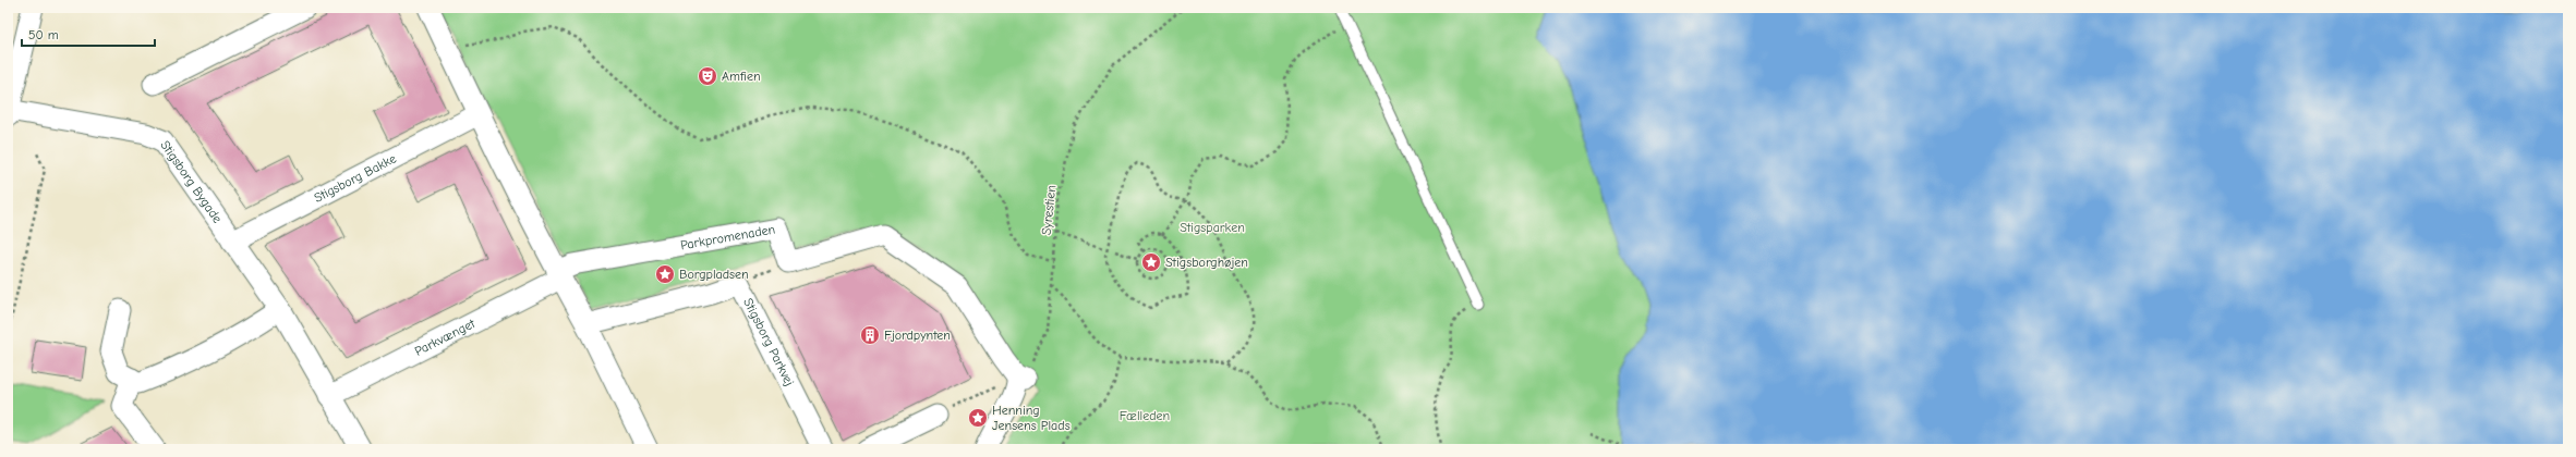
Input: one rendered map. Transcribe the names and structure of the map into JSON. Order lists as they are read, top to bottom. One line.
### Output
{"streets":{"street":["Stigsborg Bakke","Stigsborg Bygade","Parkpromenaden","Parkvænget","Stigsborg Parkvej"],"path":["Syrestien"]},"crossings":[["Stigsborg Bakke","Stigsborg Bygade"],["Stigsborg Bygade","Parkvænget"],["Parkpromenaden","Parkvænget"]],"parks":["Stigsparken","Fælleden"],"places":{"theatre":["Amfien"],"place":["Stigsborghøjen","Borgpladsen","Henning Jensens Plads"],"building":["Fjordpynten"]},"scale_bar":"50 m"}
